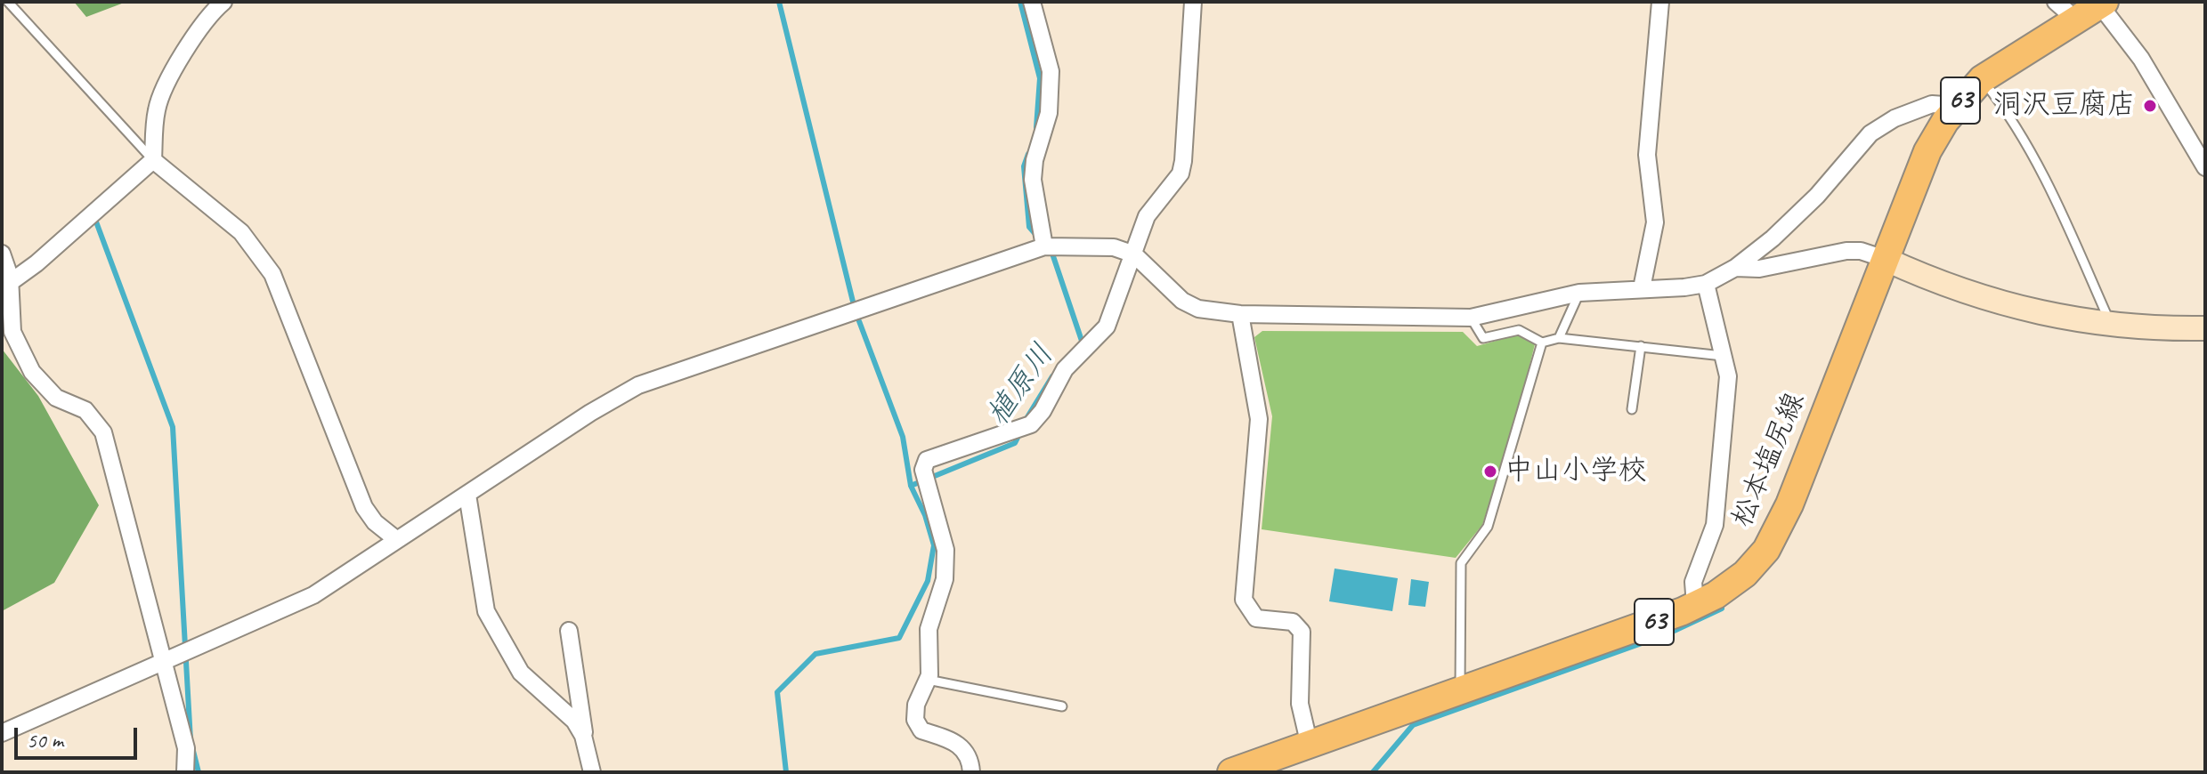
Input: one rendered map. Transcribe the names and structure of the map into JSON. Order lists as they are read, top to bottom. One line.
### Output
{"streets":{"main road":["63","松本塩尻線"]},"water":["植原川"],"places":["洞沢豆腐店","中山小学校"],"scale_bar":"50 m"}
